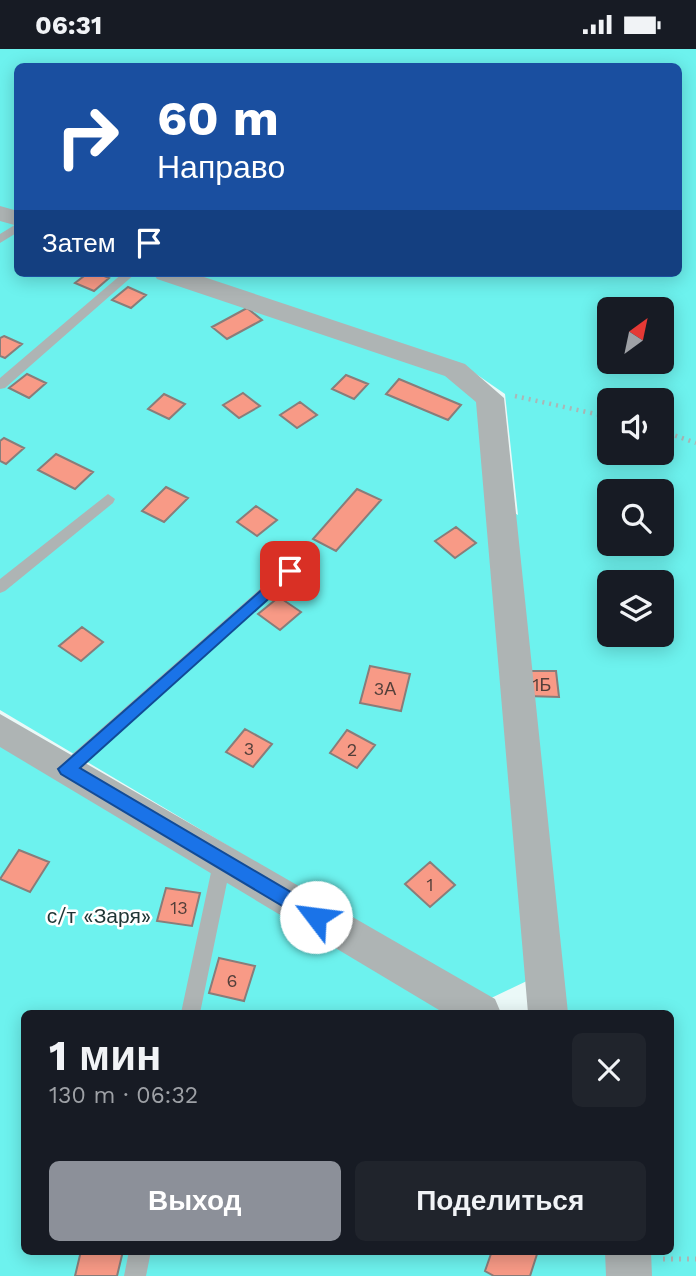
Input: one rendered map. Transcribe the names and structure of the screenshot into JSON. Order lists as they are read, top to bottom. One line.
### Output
{"parks":["с/т «Заря»"],"house_numbers":["1Б","3А","3","2","1","13","6"],"north":"top right","page":{"status":"06:31","turn":["60 m","Направо"],"then":"Затем","heading":["1 мин","130 m · 06:32"],"buttons":["Выход","Поделиться"]}}
